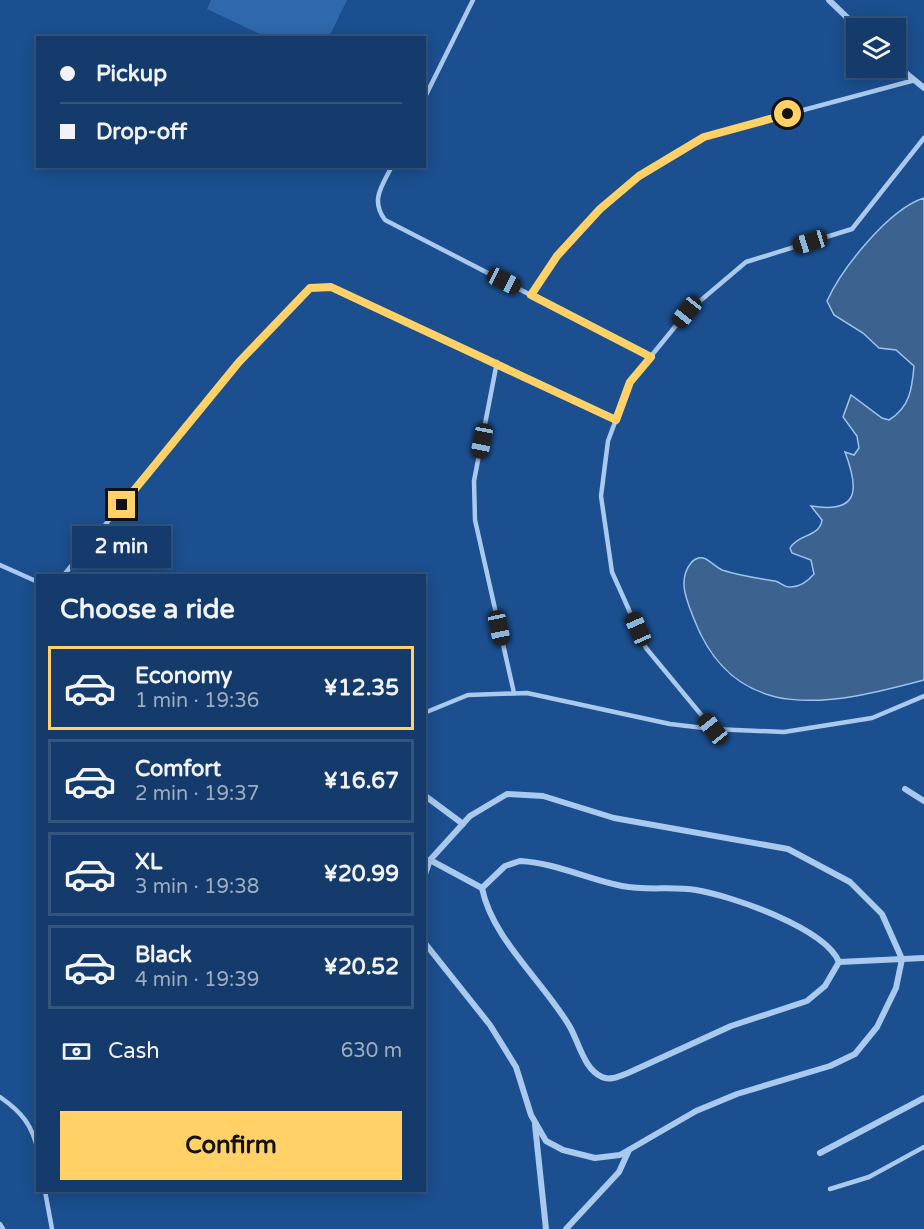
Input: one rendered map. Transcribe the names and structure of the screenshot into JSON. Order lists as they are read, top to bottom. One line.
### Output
{"page":{"banner":["Pickup","Drop-off"],"bubble":"2 min","heading":"Choose a ride","list":[{"name":"Economy","note":"1 min · 19:36","value":"¥12.35"},{"name":"Comfort","note":"2 min · 19:37","value":"¥16.67"},{"name":"XL","note":"3 min · 19:38","value":"¥20.99"},{"name":"Black","note":"4 min · 19:39","value":"¥20.52"}],"pay":["Cash","630 m"],"buttons":"Confirm"}}
